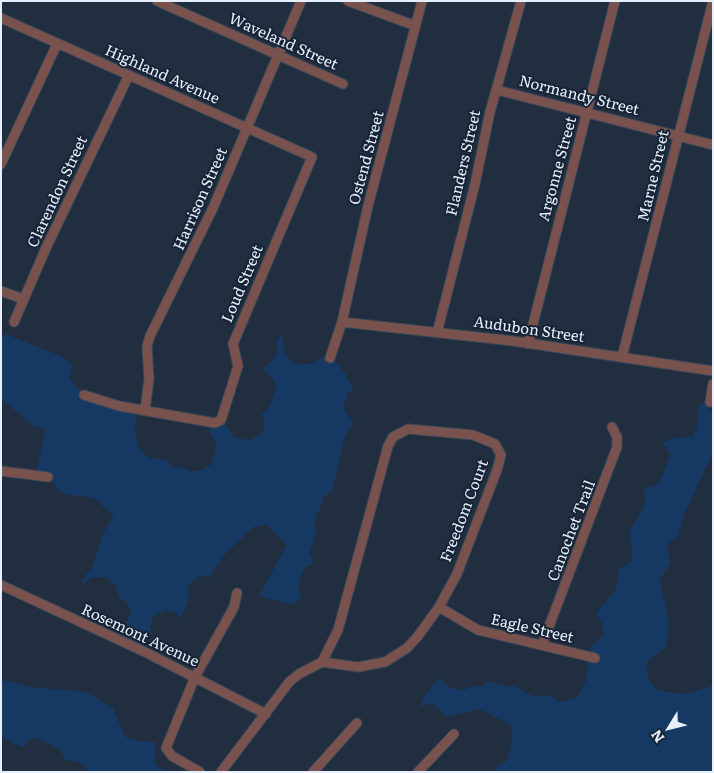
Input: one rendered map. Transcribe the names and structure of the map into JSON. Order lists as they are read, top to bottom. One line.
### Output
{"streets":{"street":["Waveland Street","Highland Avenue","Normandy Street","Ostend Street","Flanders Street","Argonne Street","Marne Street","Clarendon Street","Harrison Street","Loud Street","Audubon Street","Freedom Court","Canochet Trail","Eagle Street","Rosemont Avenue"]},"crossings":[["Waveland Street","Harrison Street"],["Highland Avenue","Clarendon Street"],["Highland Avenue","Harrison Street"],["Highland Avenue","Loud Street"],["Normandy Street","Flanders Street"],["Normandy Street","Argonne Street"],["Normandy Street","Marne Street"],["Ostend Street","Audubon Street"],["Flanders Street","Audubon Street"],["Argonne Street","Audubon Street"],["Marne Street","Audubon Street"],["Harrison Street","Loud Street"],["Freedom Court","Eagle Street"],["Canochet Trail","Eagle Street"]],"north":"bottom left"}
